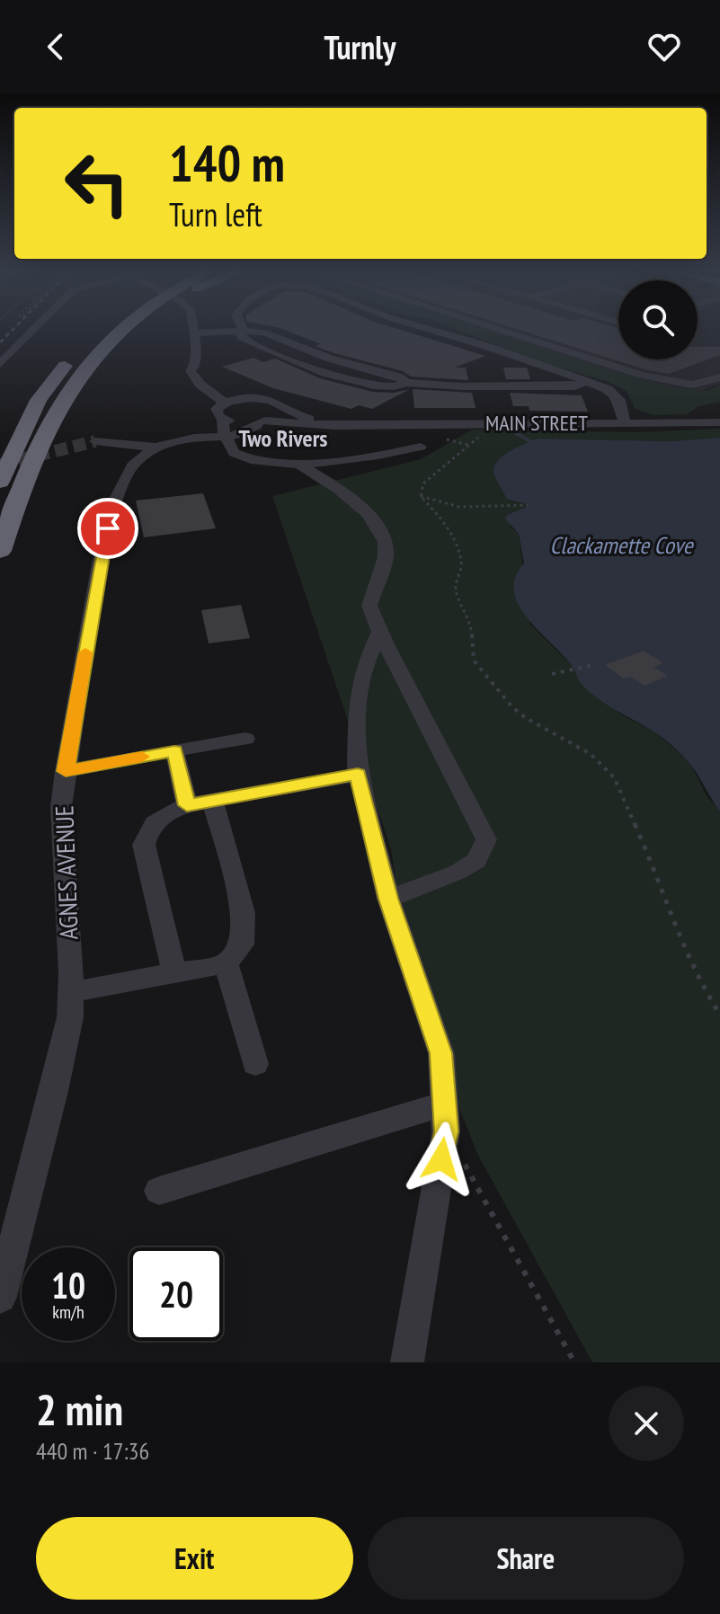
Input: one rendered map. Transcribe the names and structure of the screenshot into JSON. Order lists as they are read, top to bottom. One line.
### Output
{"streets":{"street":["MAIN STREET","AGNES AVENUE"]},"crossings":[["MAIN STREET","AGNES AVENUE"]],"districts":["Two Rivers"],"water":["Clackamette Cove"],"page":{"header":"Turnly","turn":["140 m","Turn left"],"speed":"10 km/h","limit":"20","heading":["2 min","440 m · 17:36"],"buttons":["Exit","Share"]}}
